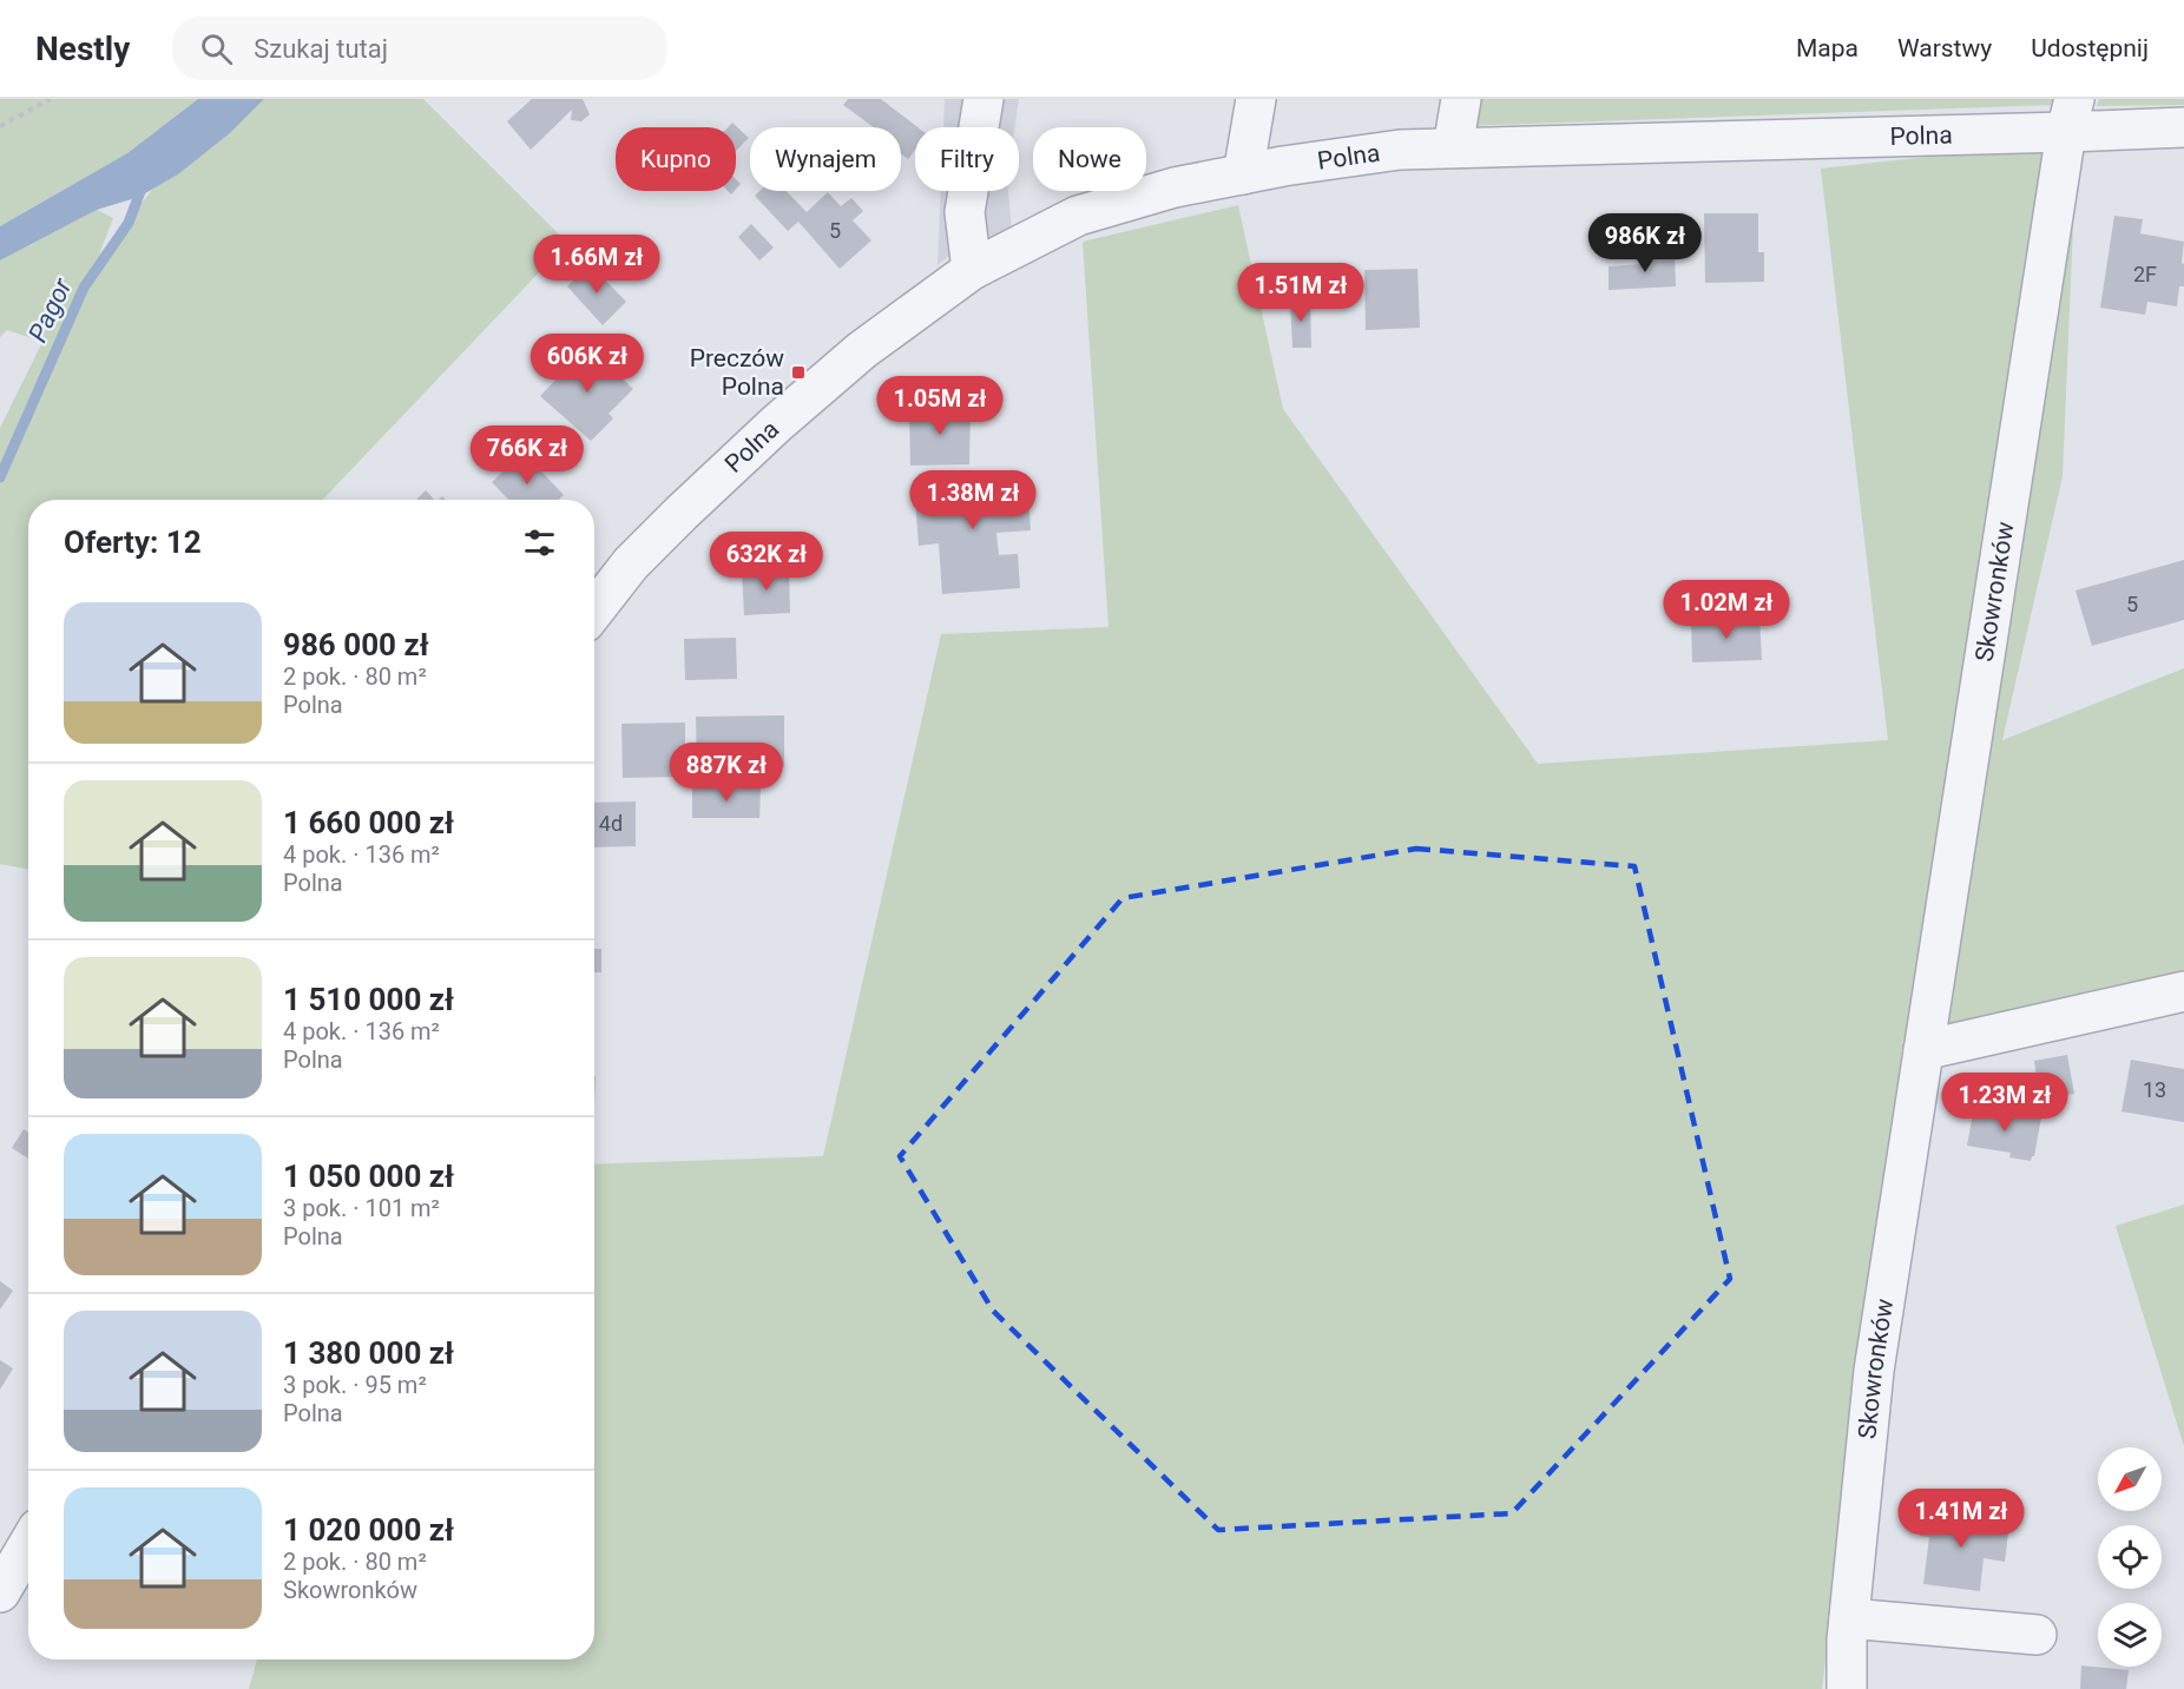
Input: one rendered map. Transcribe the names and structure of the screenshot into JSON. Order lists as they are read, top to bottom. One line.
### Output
{"streets":{"street":["Polna","Skowronków"]},"crossings":[["Polna","Skowronków"]],"water":["Pagor"],"places":{"transit":["Preczów Polna"]},"house_numbers":["5","2F","5","4d","13"],"north":"bottom left","page":{"header":"Nestly","search":"Szukaj tutaj","nav":["Mapa","Warstwy","Udostępnij"],"chip":["Kupno","Wynajem","Filtry","Nowe"],"price":["986K zł","1.66M zł","1.51M zł","606K zł","1.05M zł","766K zł","1.38M zł","632K zł","1.02M zł","887K zł","1.23M zł","1.41M zł"],"heading":"Oferty: 12","list":[{"name":"986 000 zł","note":"2 pok. · 80 m² · Polna"},{"name":"1 660 000 zł","note":"4 pok. · 136 m² · Polna"},{"name":"1 510 000 zł","note":"4 pok. · 136 m² · Polna"},{"name":"1 050 000 zł","note":"3 pok. · 101 m² · Polna"},{"name":"1 380 000 zł","note":"3 pok. · 95 m² · Polna"},{"name":"1 020 000 zł","note":"2 pok. · 80 m² · Skowronków"}]}}
